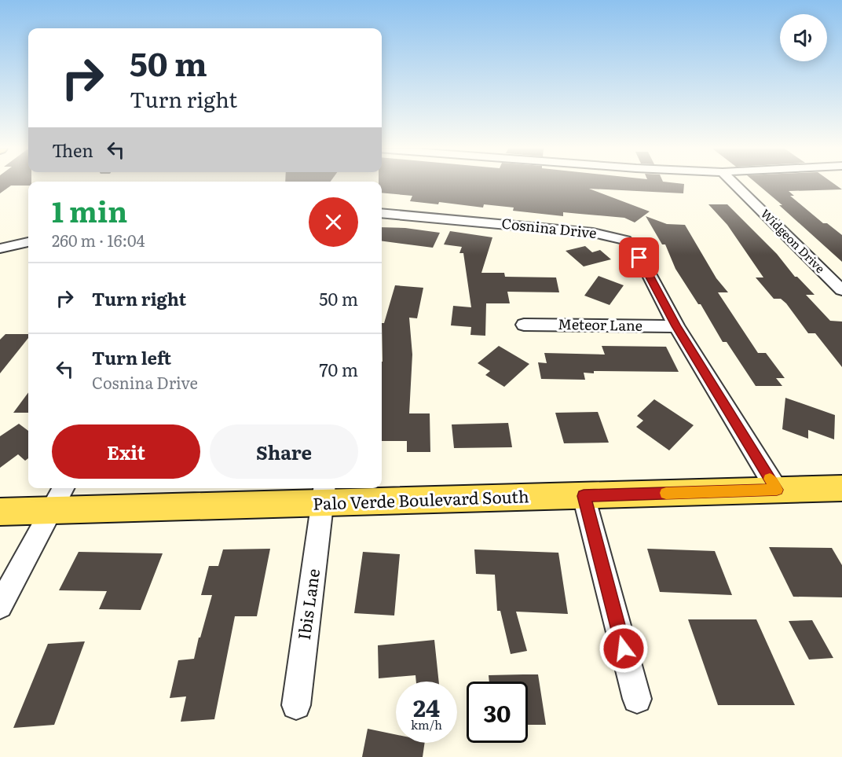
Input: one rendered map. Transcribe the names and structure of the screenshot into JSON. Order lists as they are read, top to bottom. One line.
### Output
{"streets":{"main road":["Palo Verde Boulevard South"],"street":["Cosnina Drive","Widgeon Drive","Meteor Lane","Ibis Lane"]},"crossings":[["Cosnina Drive","Meteor Lane"],["Cosnina Drive","Palo Verde Boulevard South"],["Palo Verde Boulevard South","Ibis Lane"]],"page":{"turn":["50 m","Turn right"],"then":"Then","heading":["1 min","260 m · 16:04"],"list":[{"name":"Turn right","value":"50 m"},{"name":"Turn left","note":"Cosnina Drive","value":"70 m"}],"buttons":["Exit","Share"],"speed":"24 km/h","limit":"30"}}
